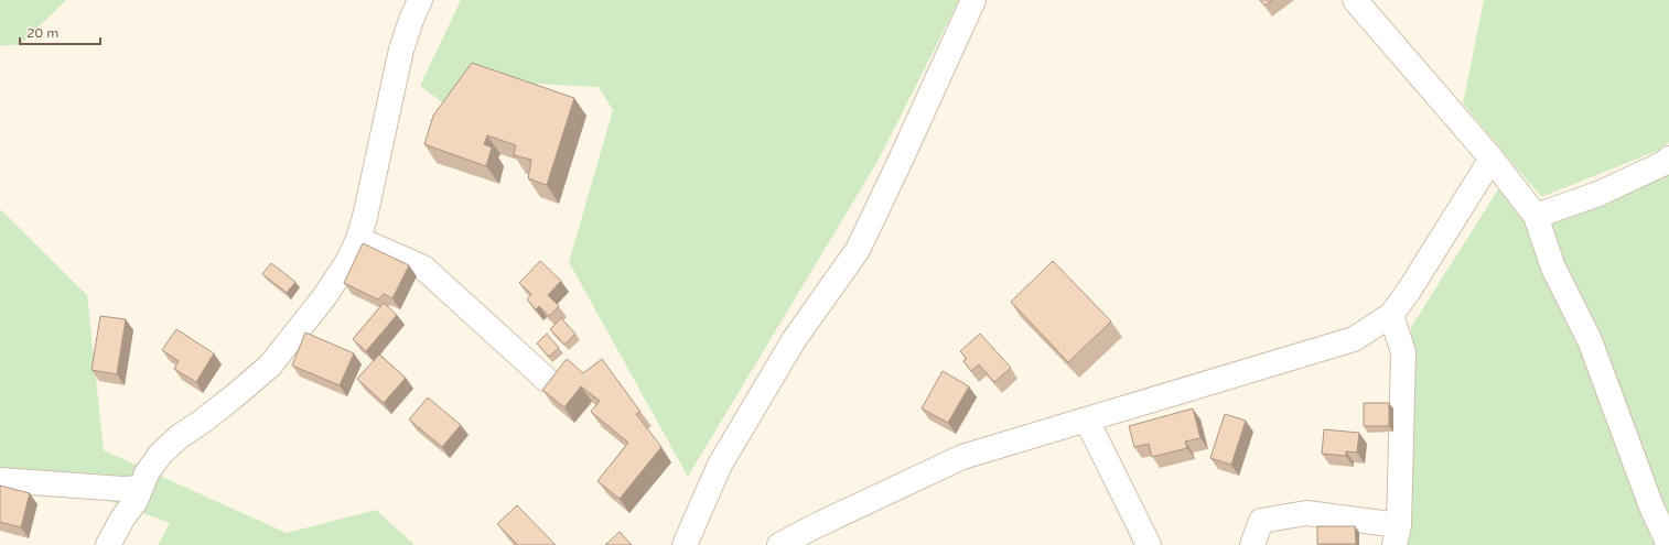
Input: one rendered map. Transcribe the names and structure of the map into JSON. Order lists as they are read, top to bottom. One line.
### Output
{"scale_bar":"20 m"}
